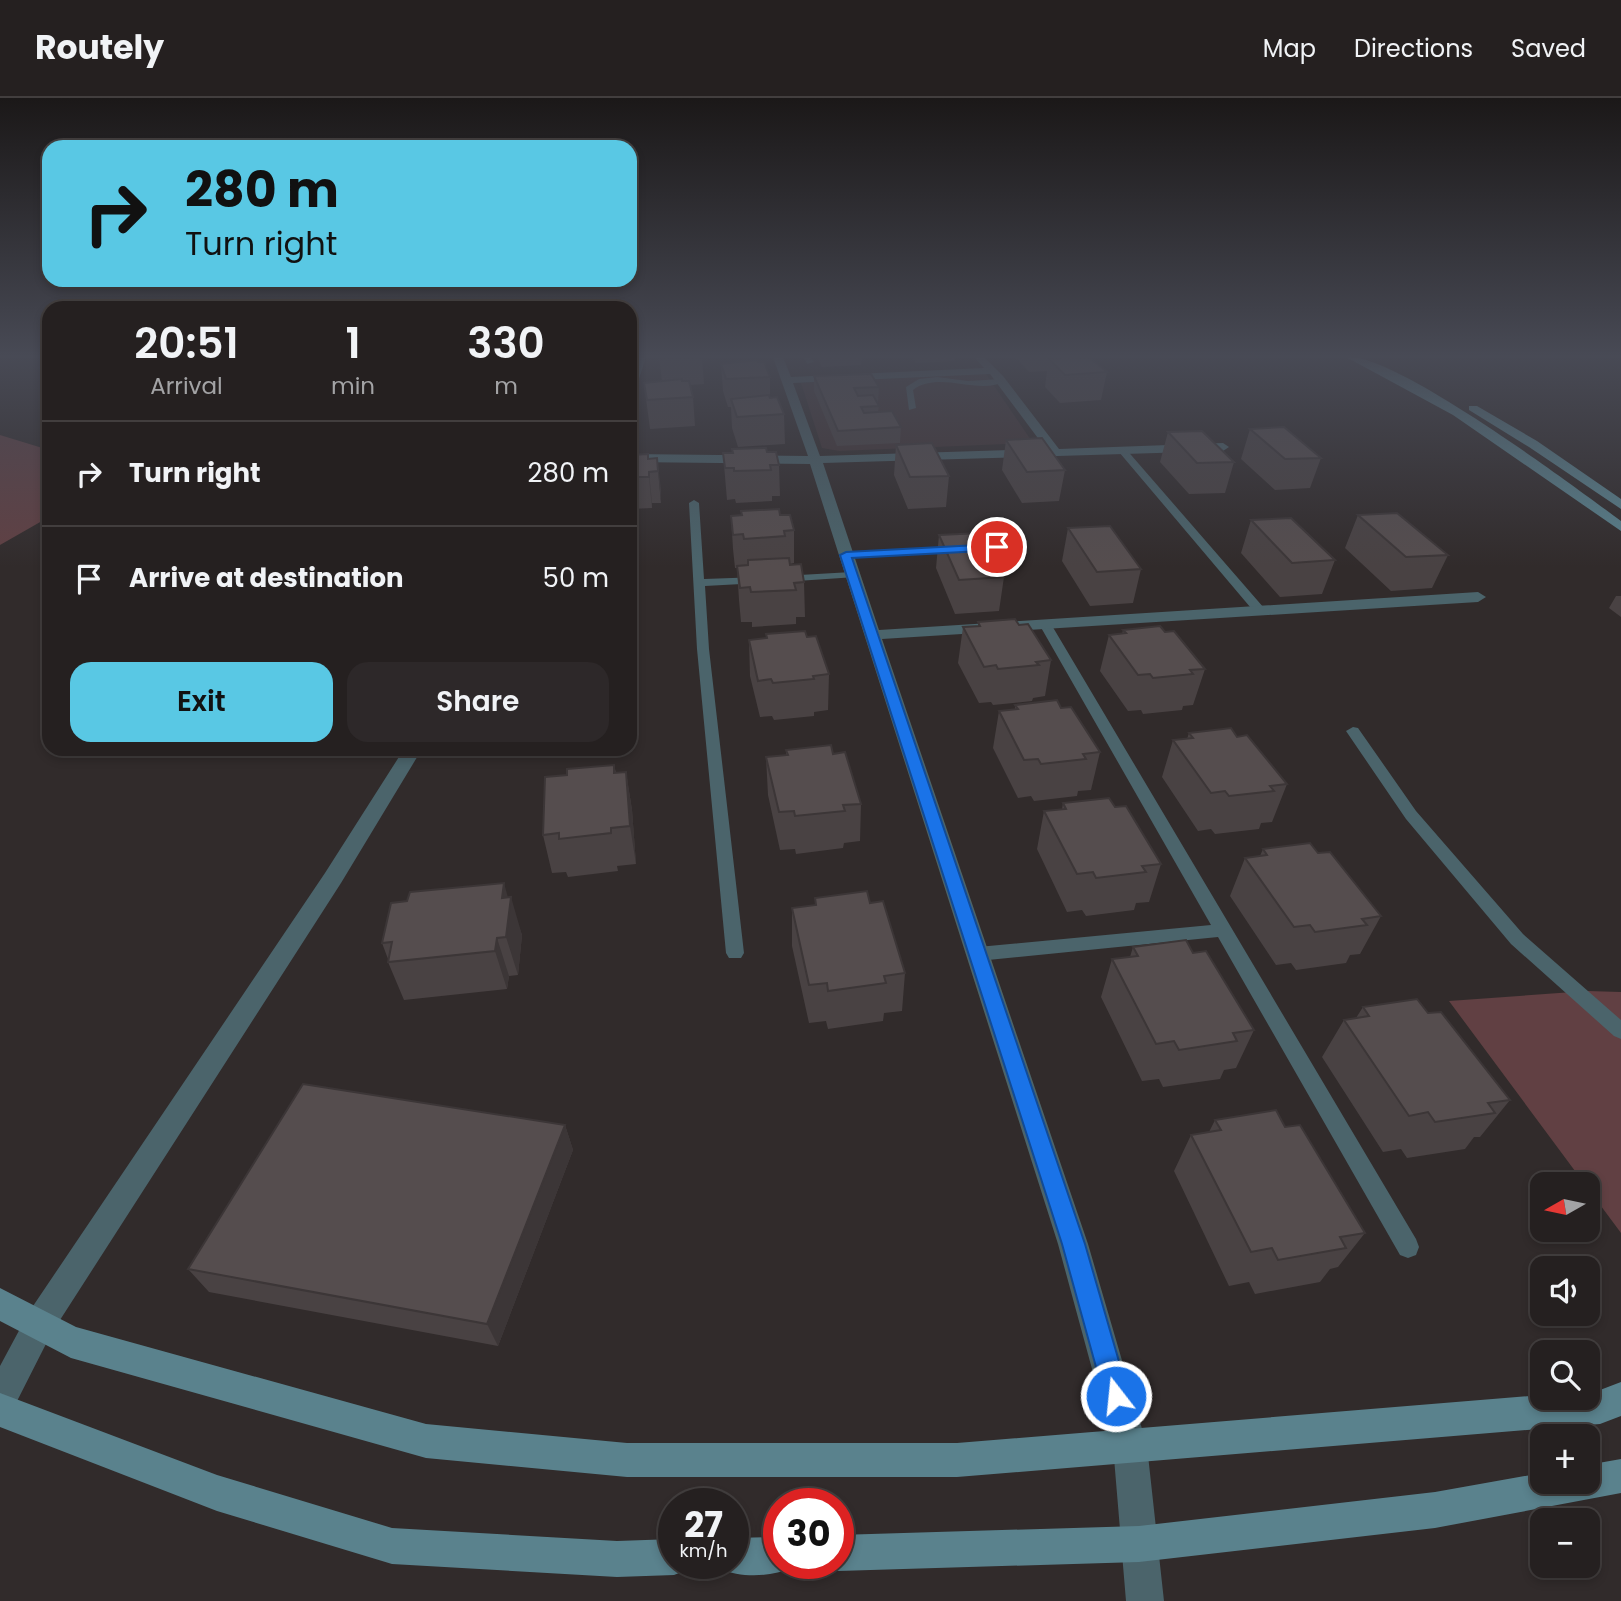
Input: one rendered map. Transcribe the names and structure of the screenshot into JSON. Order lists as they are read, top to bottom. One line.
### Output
{"north":"left","page":{"header":"Routely","nav":["Map","Directions","Saved"],"turn":["280 m","Turn right"],"eta":["20:51","Arrival","1","min","330","m"],"list":[{"name":"Turn right","value":"280 m"},{"name":"Arrive at destination","value":"50 m"}],"buttons":["Exit","Share"],"map_buttons":["+","−"],"speed":"27 km/h","limit":"30"}}
